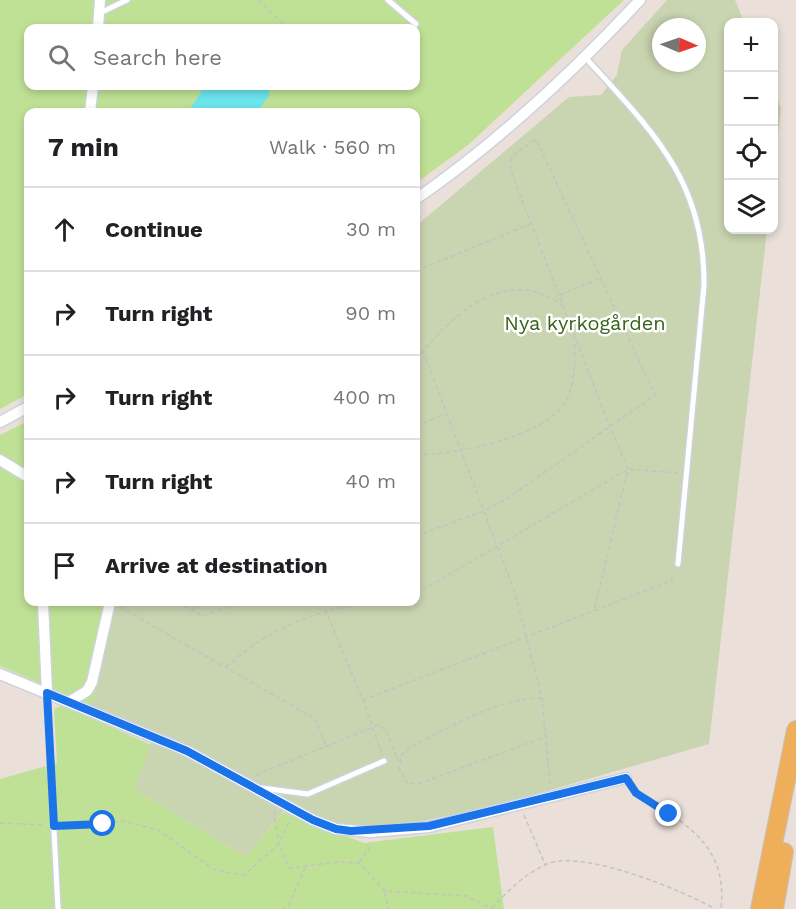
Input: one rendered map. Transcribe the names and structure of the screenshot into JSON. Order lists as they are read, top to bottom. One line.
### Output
{"parks":["Nya kyrkogården"],"north":"right","page":{"map_buttons":["+","−"],"search":"Search here","heading":["7 min","Walk · 560 m"],"list":[["Continue","30 m"],["Turn right","90 m"],["Turn right","400 m"],["Turn right","40 m"],"Arrive at destination"]}}
